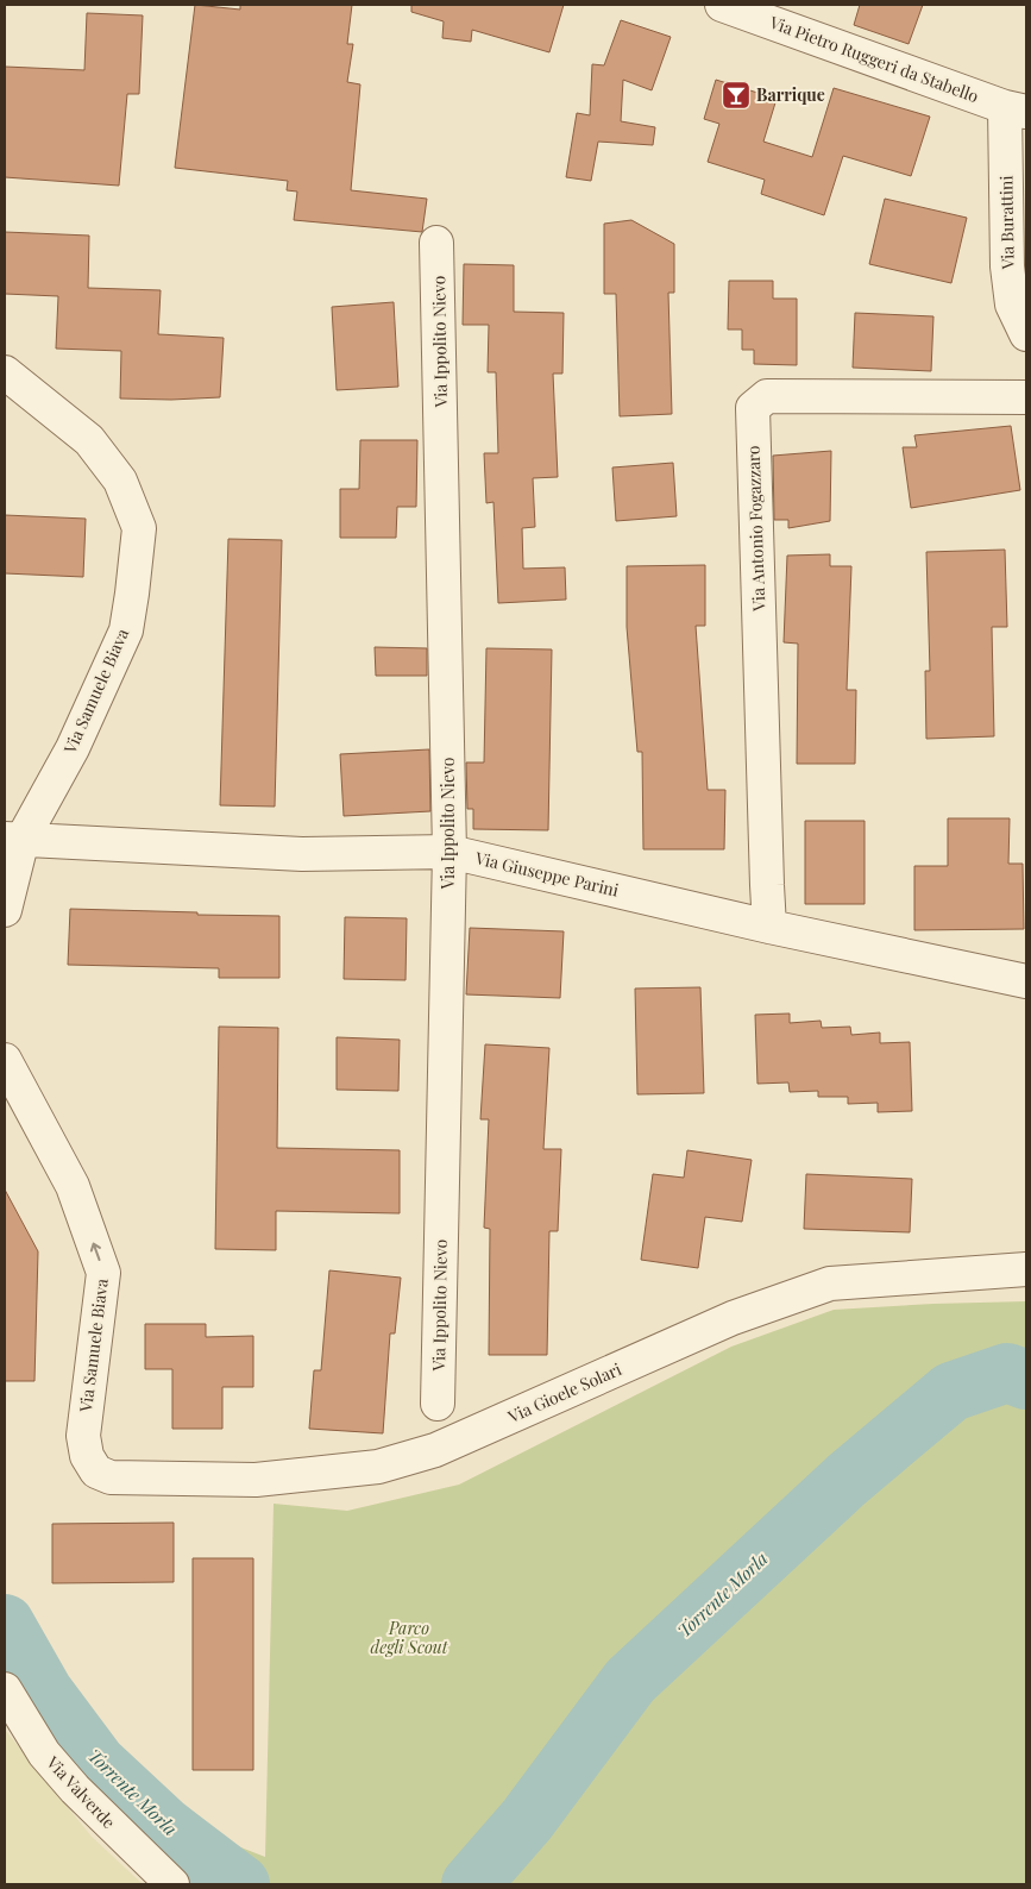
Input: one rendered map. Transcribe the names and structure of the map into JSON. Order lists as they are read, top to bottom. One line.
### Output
{"streets":{"street":["Via Pietro Ruggeri da Stabello","Via Burattini","Via Ippolito Nievo","Via Antonio Fogazzaro","Via Samuele Biava","Via Giuseppe Parini","Via Gioele Solari","Via Valverde"]},"crossings":[["Via Pietro Ruggeri da Stabello","Via Burattini"],["Via Ippolito Nievo","Via Giuseppe Parini"],["Via Antonio Fogazzaro","Via Giuseppe Parini"],["Via Samuele Biava","Via Giuseppe Parini"],["Via Samuele Biava","Via Gioele Solari"]],"one_way":["Via Samuele Biava"],"water":["Torrente Morla"],"parks":["Parco degli Scout"],"places":{"bar":["Barrique"]}}
